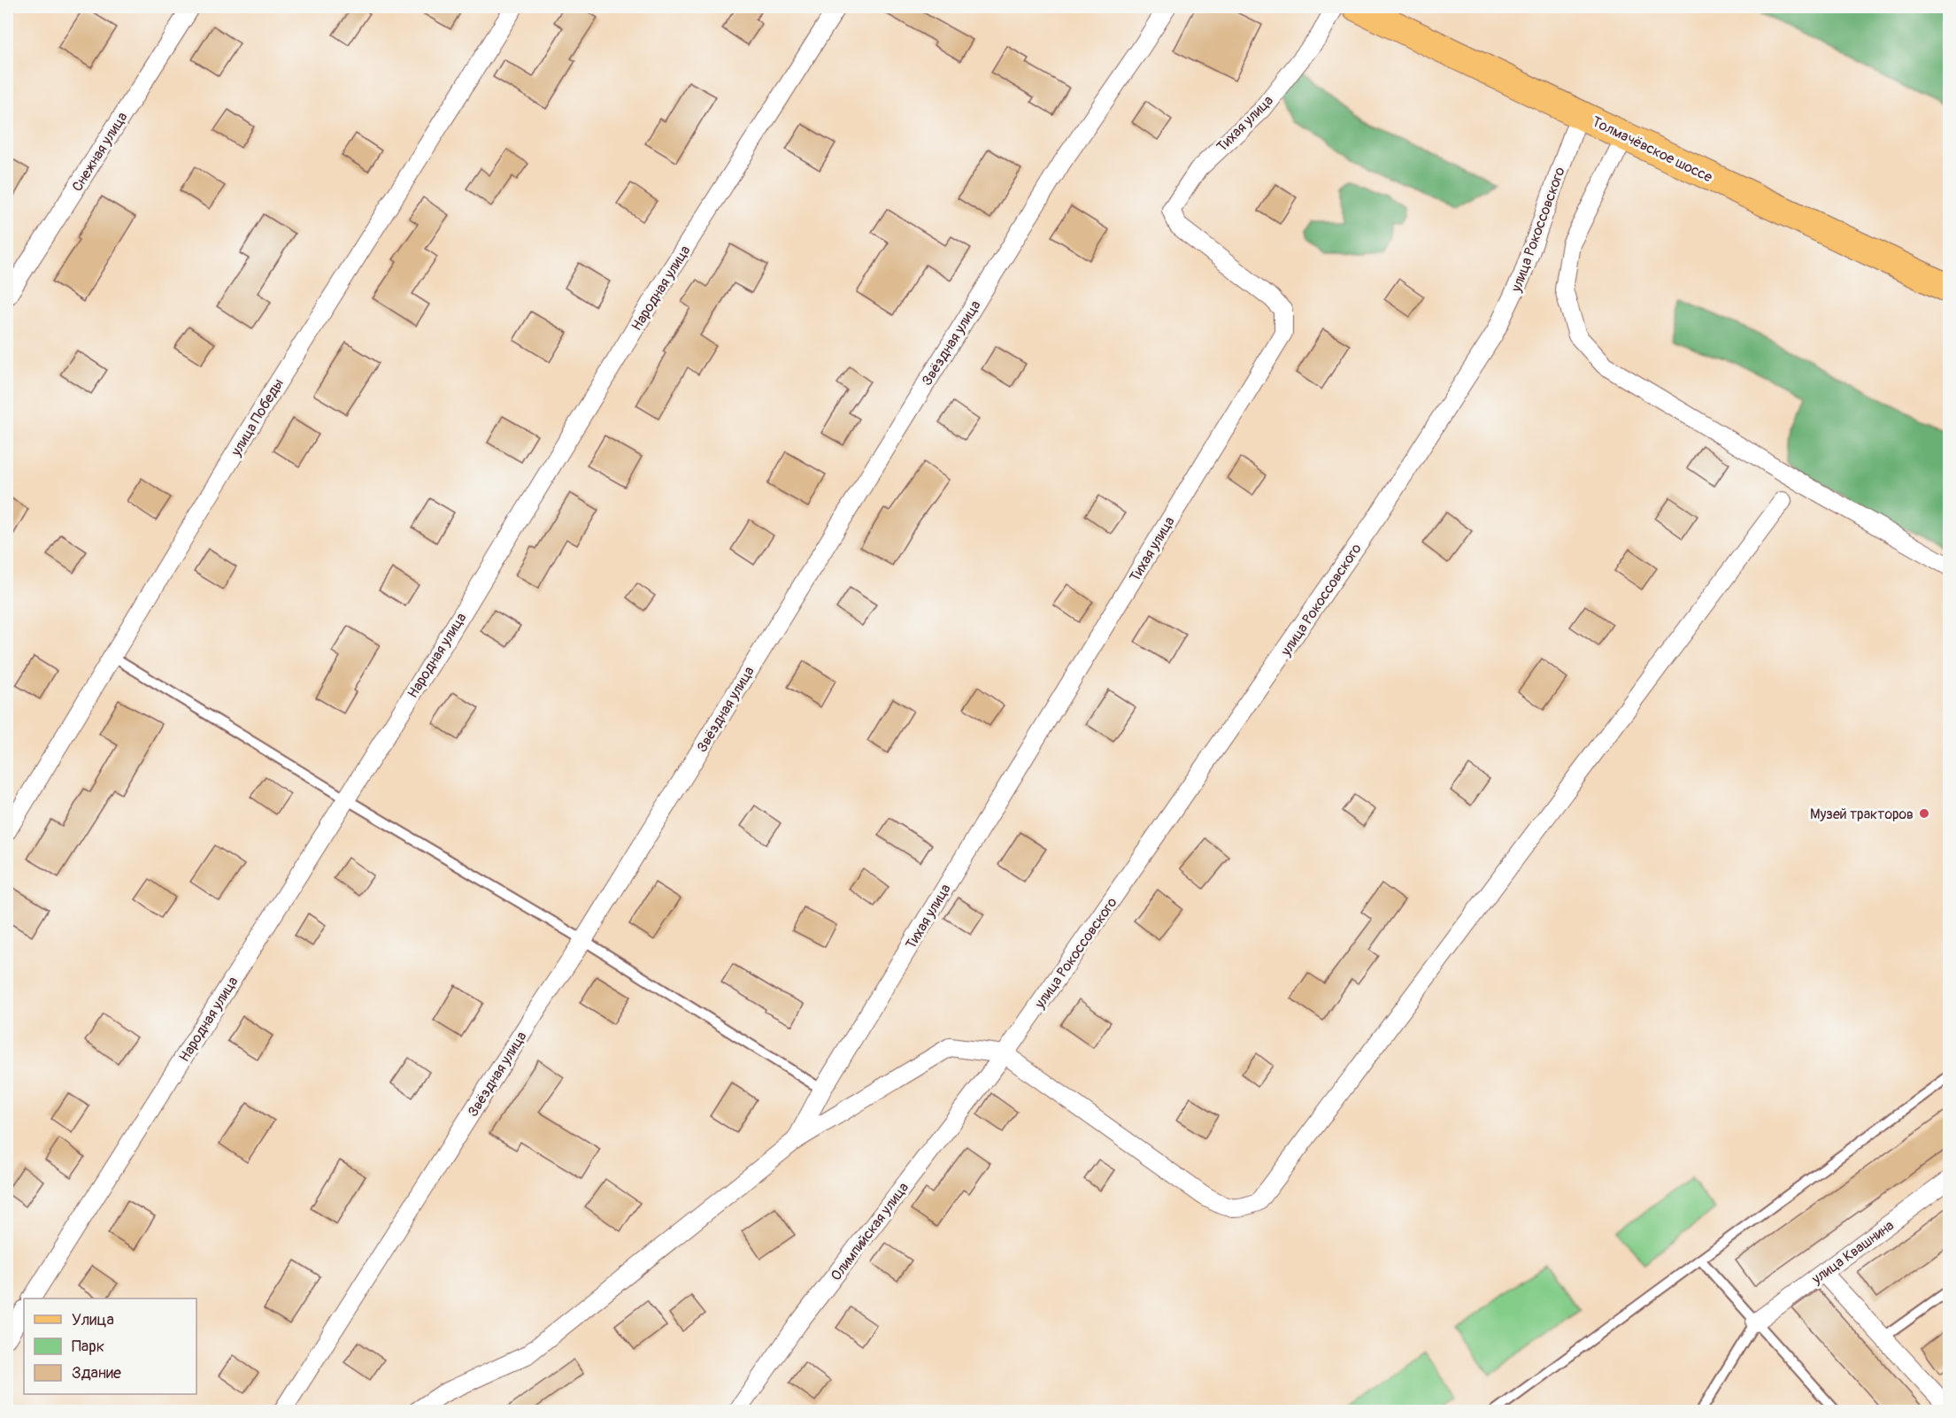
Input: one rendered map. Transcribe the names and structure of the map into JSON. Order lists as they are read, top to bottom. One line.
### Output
{"streets":{"main road":["Толмачёвское шоссе"],"street":["Тихая улица","Снежная улица","улица Рокоссовского","Народная улица","Звёздная улица","улица Победы","Олимпийская улица","улица Квашнина"]},"crossings":[["Толмачёвское шоссе","улица Рокоссовского"],["улица Рокоссовского","Олимпийская улица"]],"places":["Музей тракторов"],"legend":["Улица","Парк","Здание"]}
